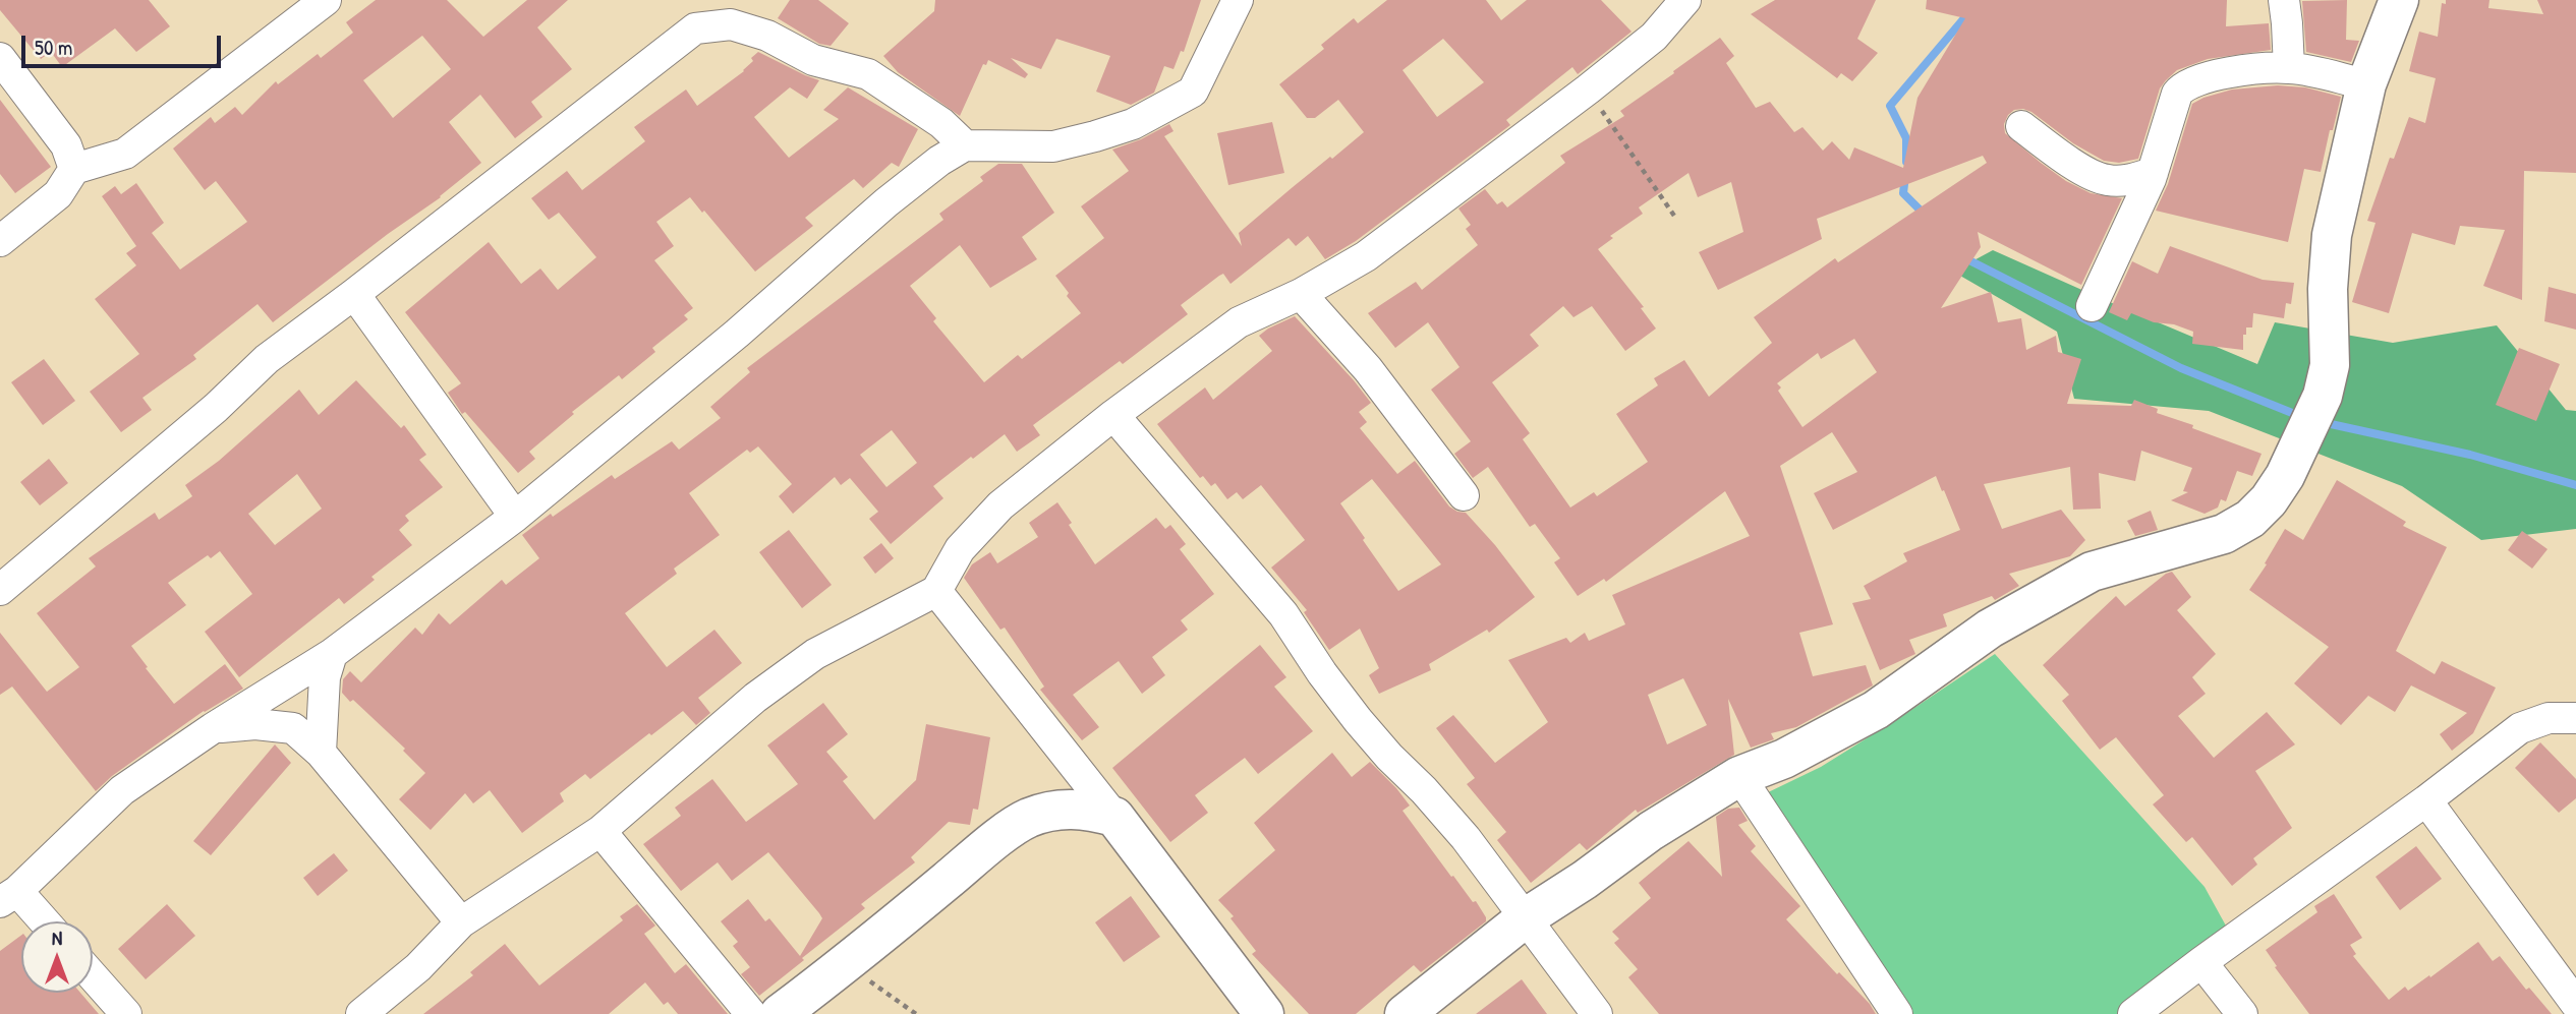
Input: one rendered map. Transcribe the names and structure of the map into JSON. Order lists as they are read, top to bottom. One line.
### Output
{"scale_bar":"50 m","north":"top"}
